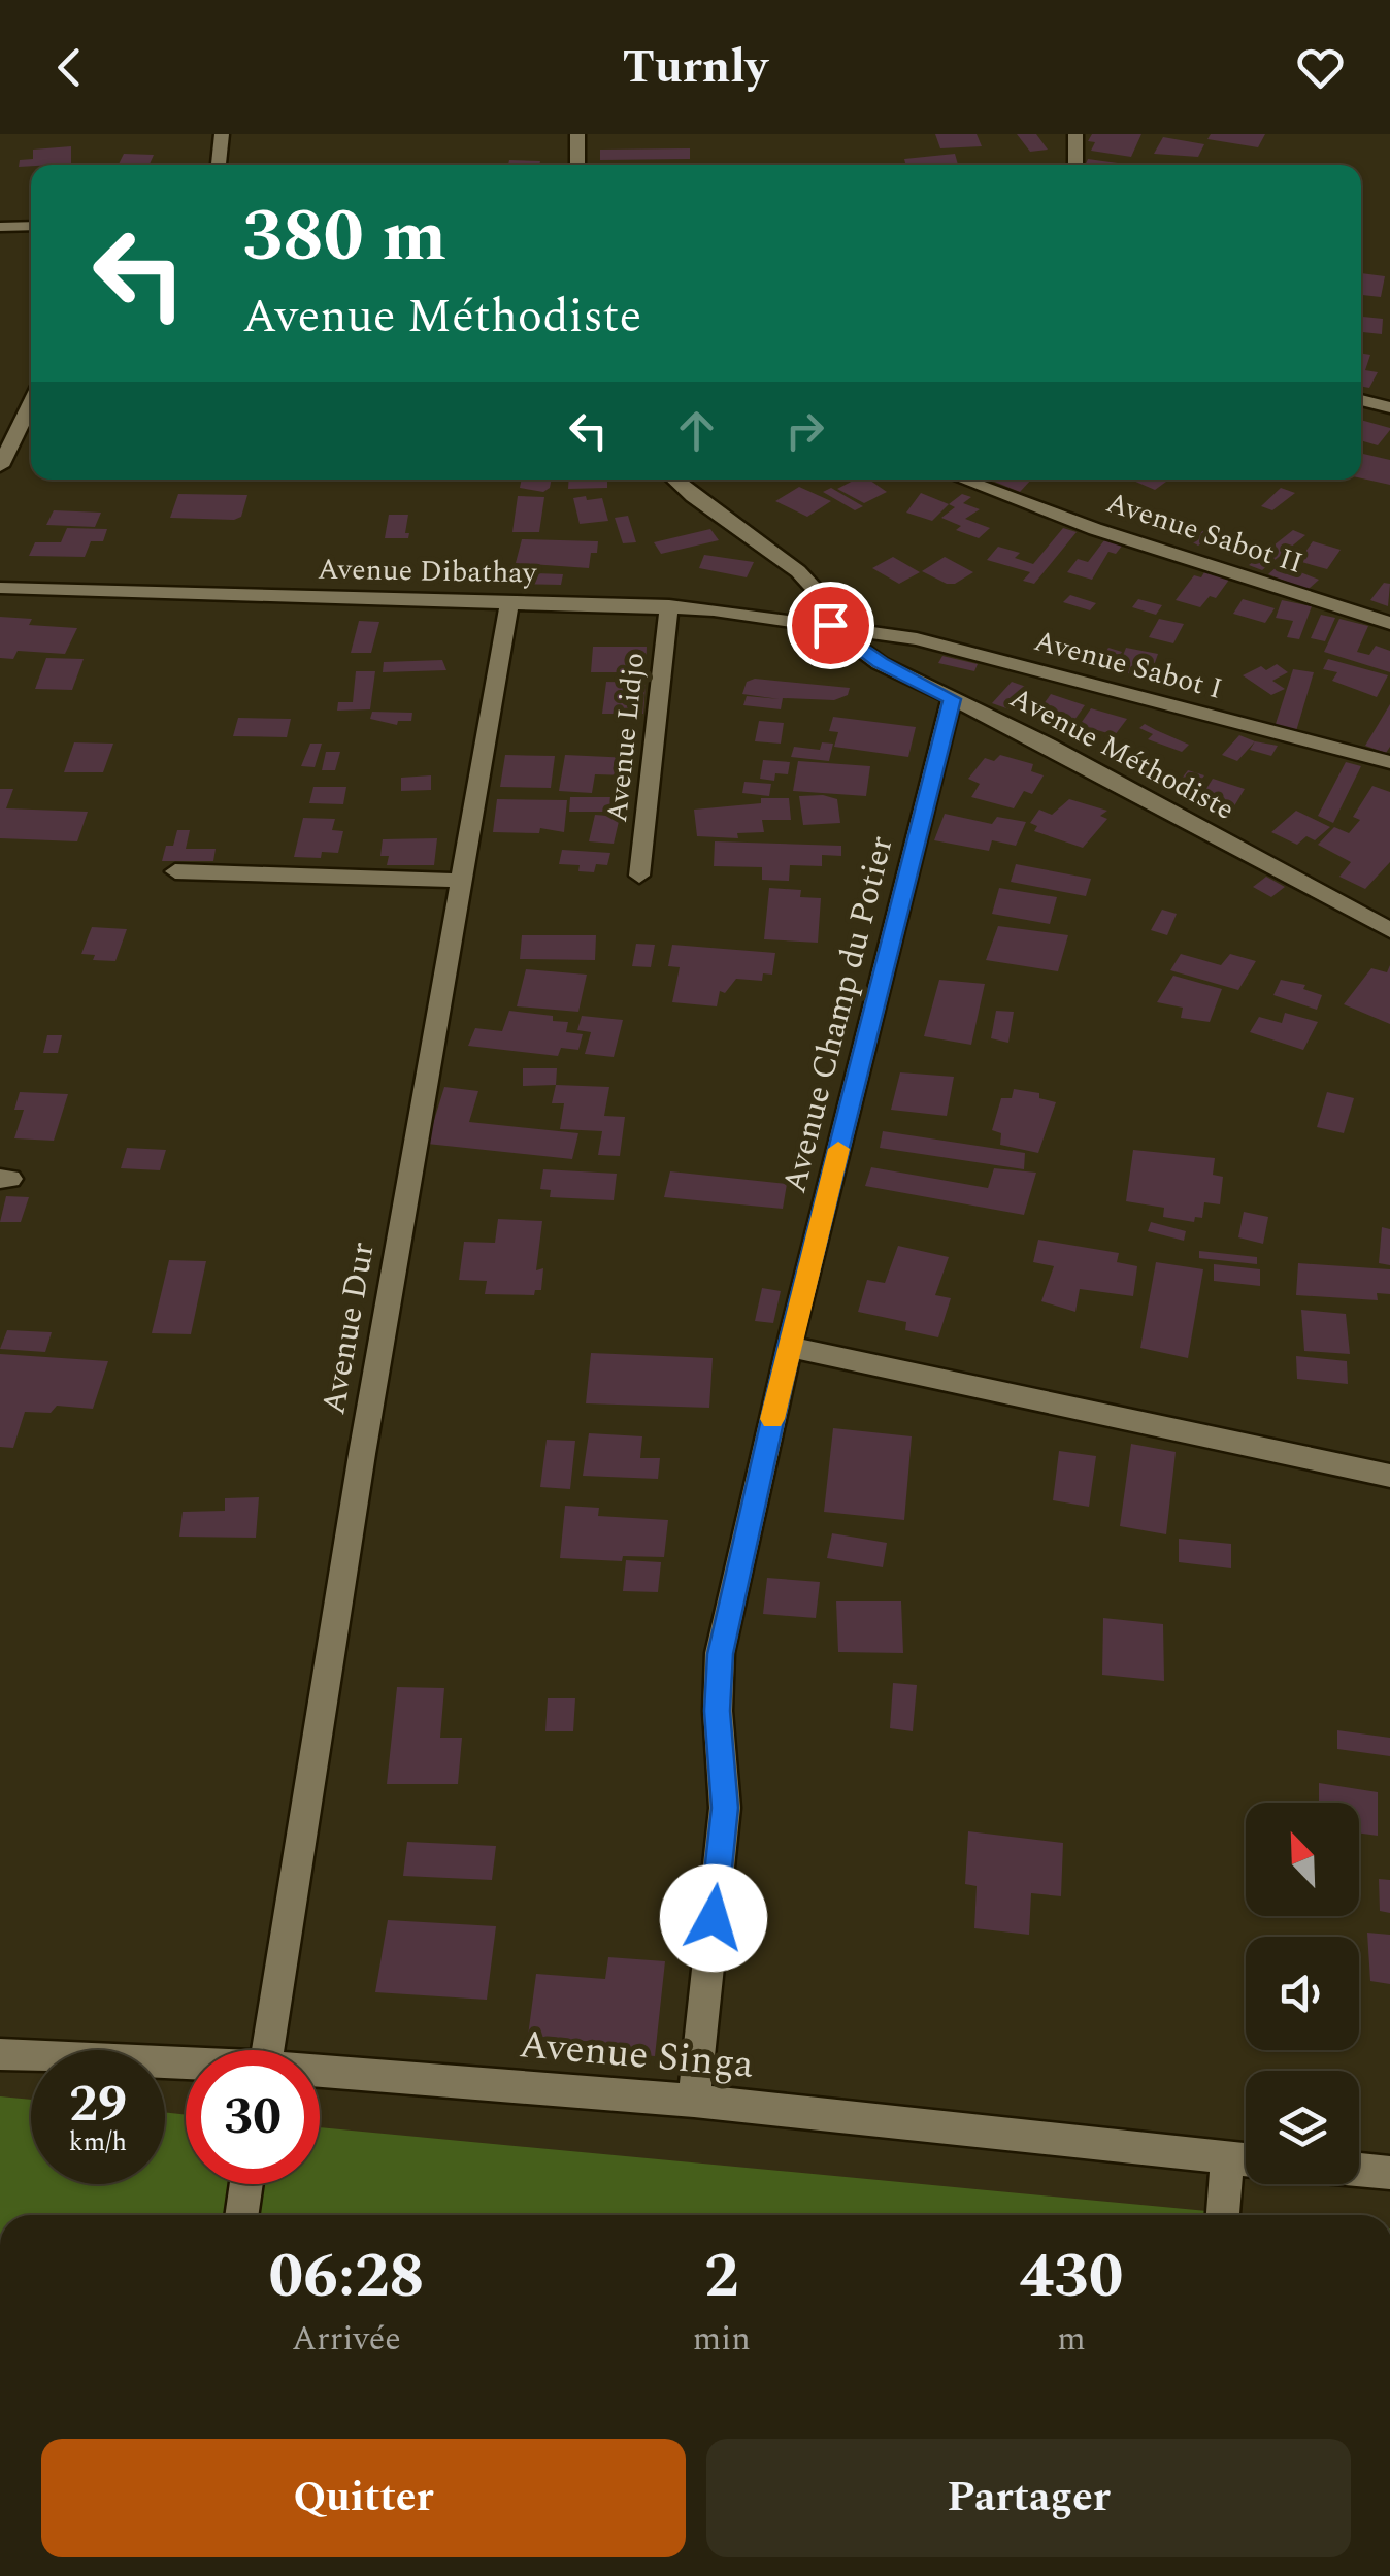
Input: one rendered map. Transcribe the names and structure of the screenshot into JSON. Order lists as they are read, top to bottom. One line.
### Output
{"streets":{"street":["Avenue Sabot II","Avenue Dibathay","Avenue Sabot I","Avenue Lidjo","Avenue Méthodiste","Avenue Champ du Potier","Avenue Dur","Avenue Singa"]},"crossings":[["Avenue Dibathay","Avenue Sabot I"],["Avenue Dibathay","Avenue Lidjo"],["Avenue Dibathay","Avenue Méthodiste"],["Avenue Dibathay","Avenue Dur"],["Avenue Sabot I","Avenue Méthodiste"],["Avenue Méthodiste","Avenue Champ du Potier"],["Avenue Champ du Potier","Avenue Singa"]],"north":"top left","page":{"header":"Turnly","turn":["380 m","Avenue Méthodiste"],"speed":"29 km/h","limit":"30","eta":["06:28","Arrivée","2","min","430","m"],"buttons":["Quitter","Partager"]}}
